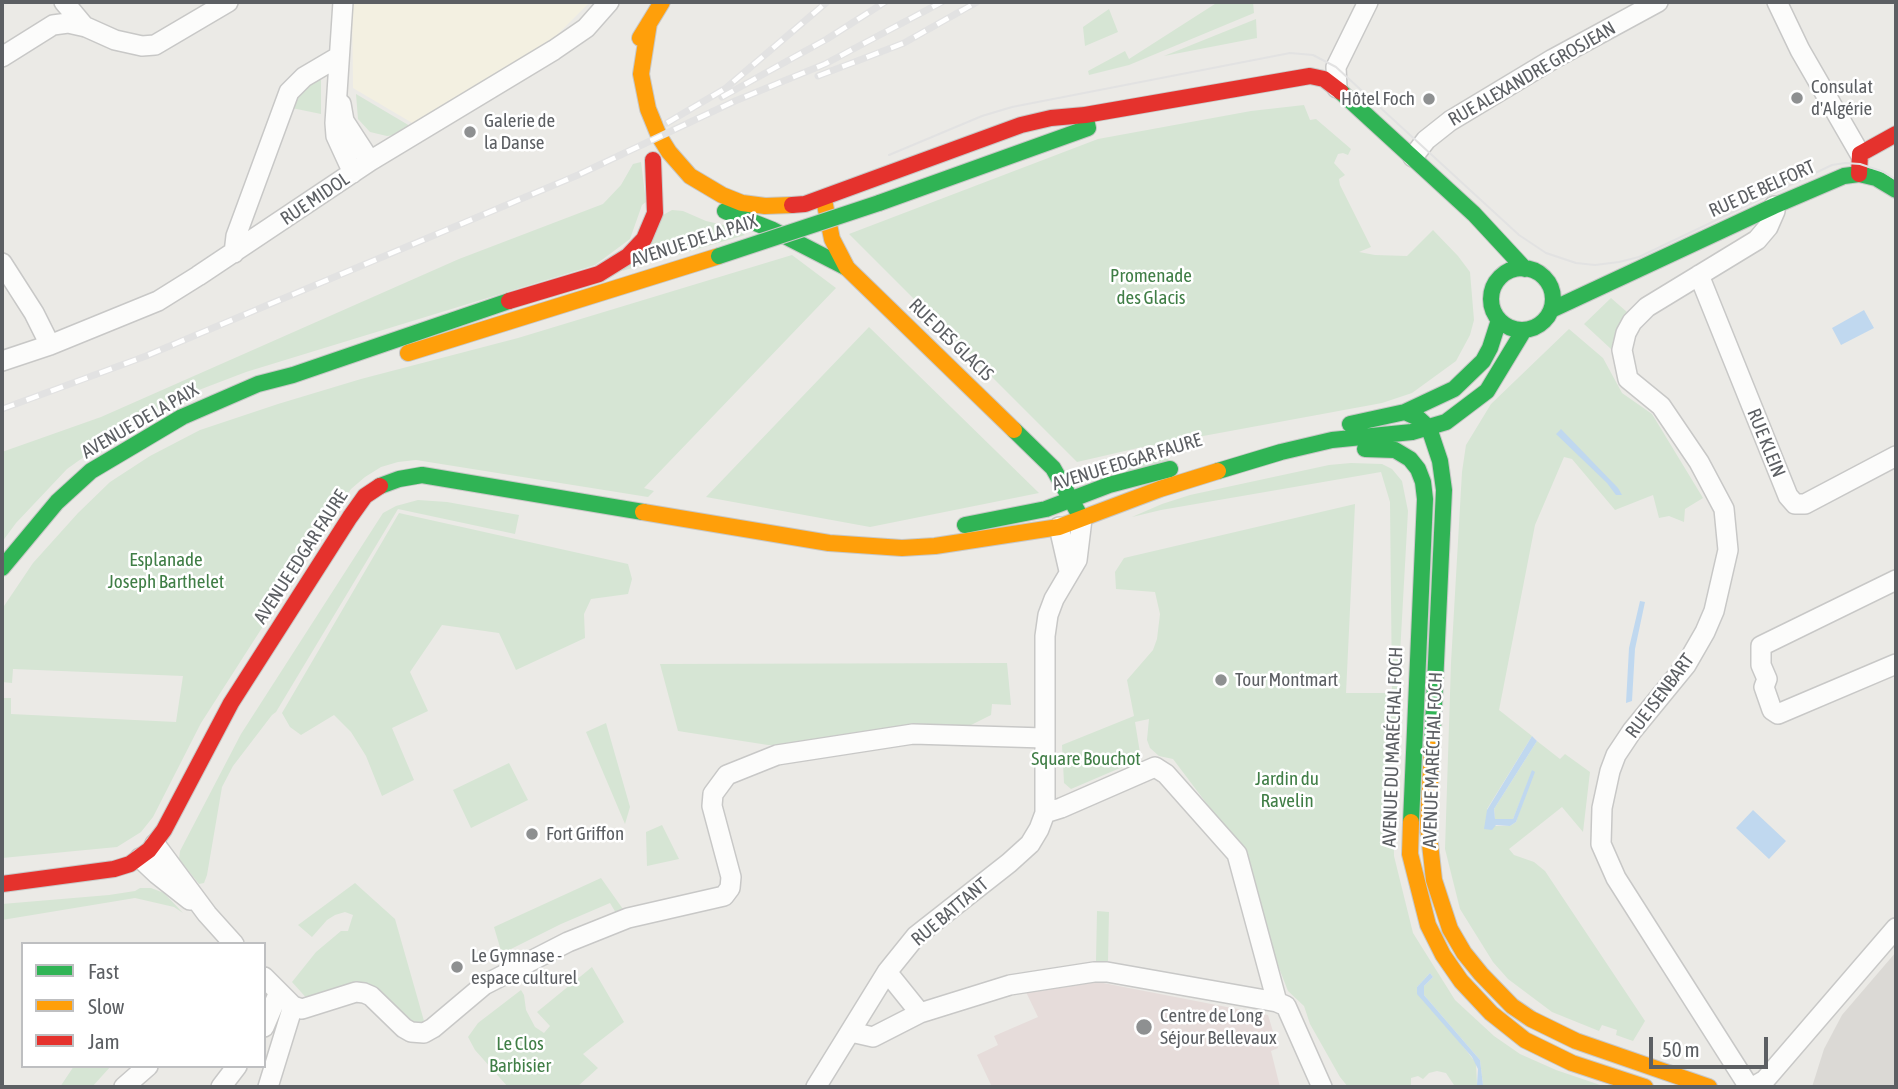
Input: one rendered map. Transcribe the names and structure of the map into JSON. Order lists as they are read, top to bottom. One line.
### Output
{"streets":{"main road":["RUE DE BELFORT","AVENUE DE LA PAIX","RUE DES GLACIS","AVENUE EDGAR FAURE","AVENUE DU MARÉCHAL FOCH","AVENUE MARÉCHAL FOCH"],"street":["RUE ALEXANDRE GROSJEAN","RUE MIDOL","RUE KLEIN","RUE ISENBART","RUE BATTANT"]},"crossings":[["RUE DE BELFORT","AVENUE EDGAR FAURE"],["RUE DE BELFORT","RUE ISENBART"],["RUE DES GLACIS","AVENUE EDGAR FAURE"],["RUE DES GLACIS","RUE BATTANT"],["RUE KLEIN","RUE ISENBART"],["AVENUE EDGAR FAURE","AVENUE DU MARÉCHAL FOCH"],["AVENUE EDGAR FAURE","AVENUE MARÉCHAL FOCH"],["AVENUE EDGAR FAURE","RUE BATTANT"]],"parks":["Promenade des Glacis","Esplanade Joseph Barthelet","Square Bouchot","Jardin du Ravelin","Le Clos Barbisier"],"places":["Consulat d'Algérie","Hôtel Foch","Galerie de la Danse","Tour Montmart","Fort Griffon","Le Gymnase - espace culturel","Centre de Long Séjour Bellevaux"],"legend":["Fast","Slow","Jam"],"scale_bar":"50 m"}
